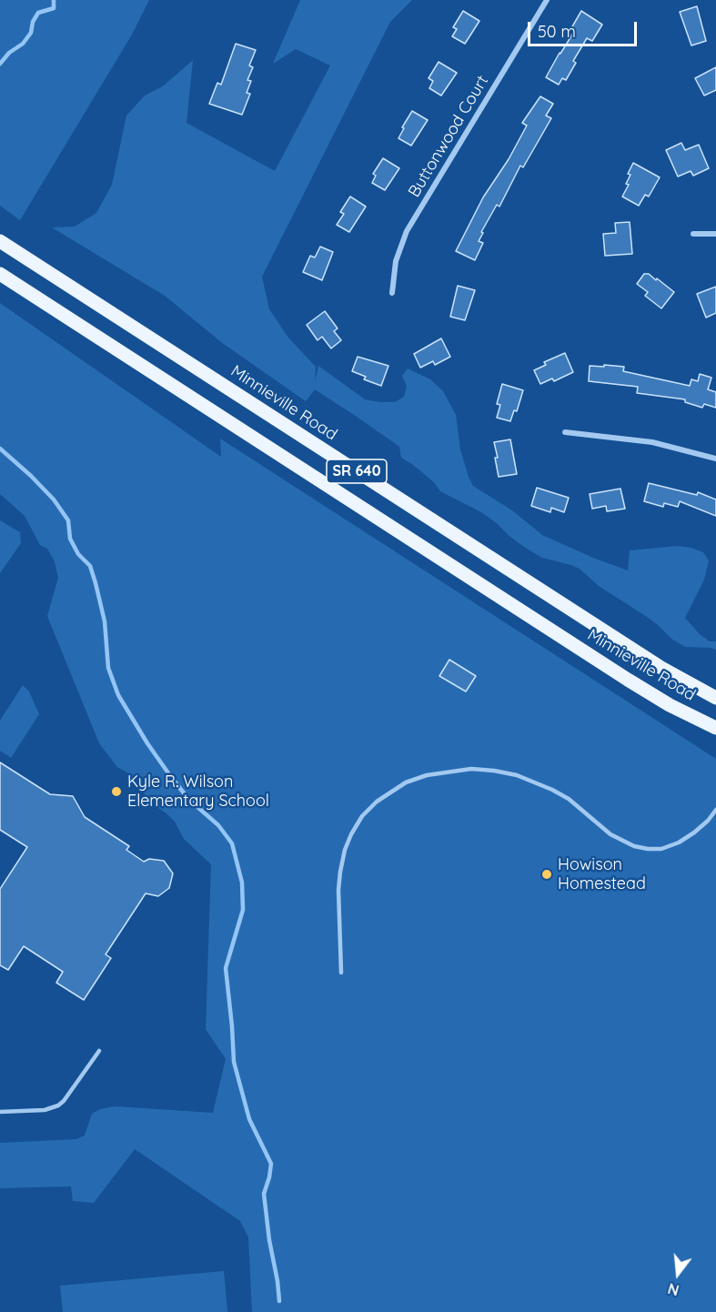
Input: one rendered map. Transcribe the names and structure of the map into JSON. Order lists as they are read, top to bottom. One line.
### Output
{"streets":{"main road":["Minnieville Road","SR 640"],"street":["Buttonwood Court"]},"places":["Kyle R. Wilson Elementary School","Howison Homestead"],"scale_bar":"50 m","north":"bottom"}
